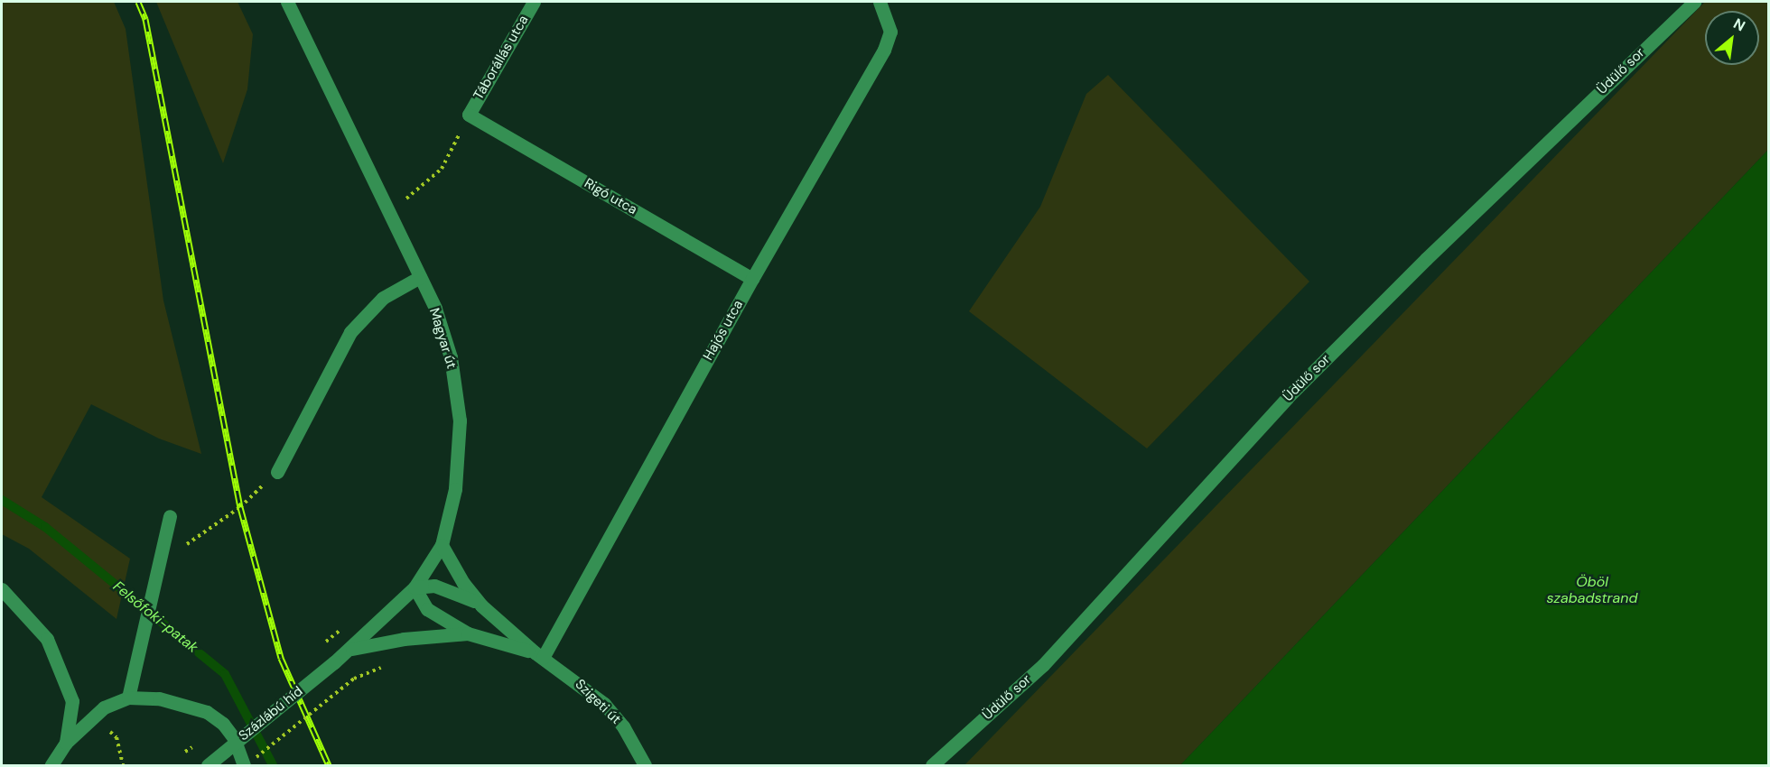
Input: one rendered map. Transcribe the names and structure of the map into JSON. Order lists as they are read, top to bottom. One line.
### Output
{"streets":{"street":["Táborállás utca","Üdülő sor","Rigó utca","Hajós utca","Magyar út","Szigeti út","Százlábú híd"]},"crossings":[["Táborállás utca","Rigó utca"],["Rigó utca","Hajós utca"],["Hajós utca","Szigeti út"],["Magyar út","Százlábú híd"]],"water":["Öböl szabadstrand","Felsőfoki-patak"],"north":"top right"}
